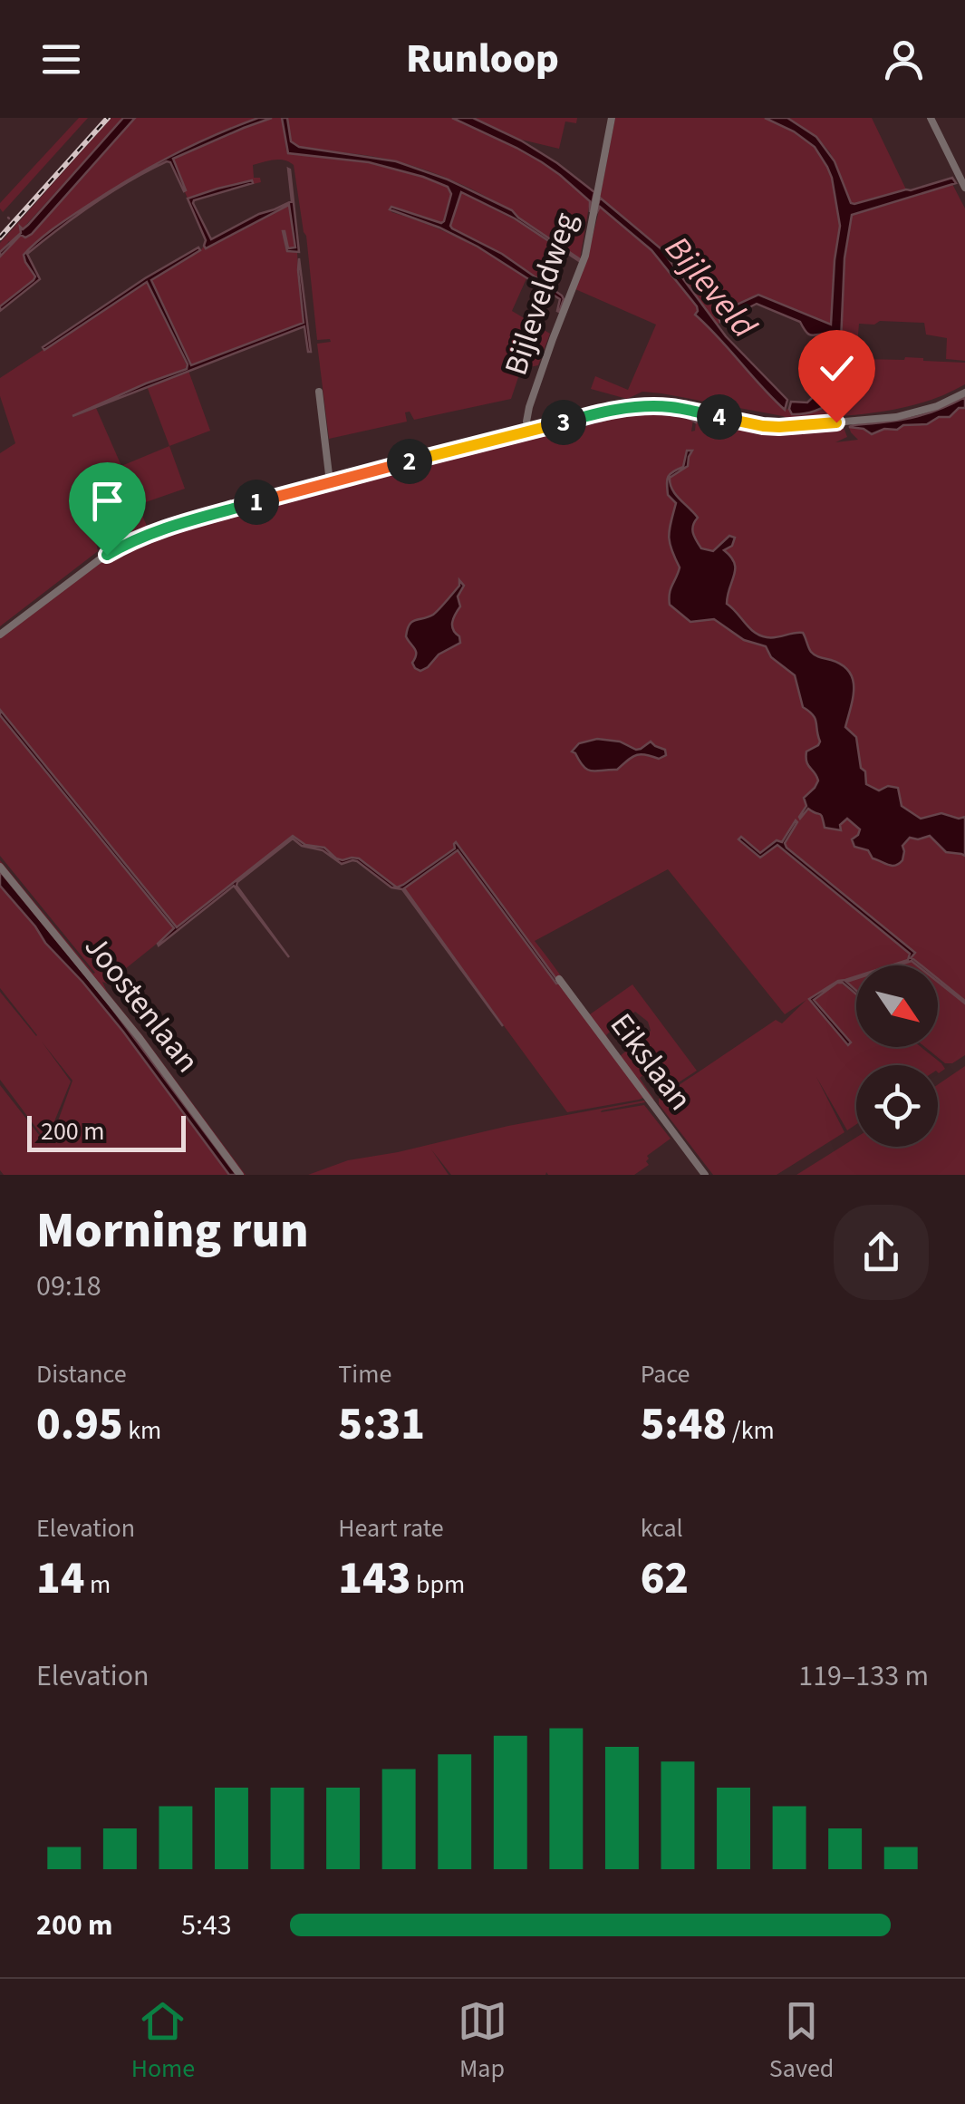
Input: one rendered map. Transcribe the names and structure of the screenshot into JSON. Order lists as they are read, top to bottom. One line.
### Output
{"streets":{"street":["Bijleveldweg","Joostenlaan","Eikslaan"]},"water":["Bijleveld"],"scale_bar":"200 m","north":"bottom right","page":{"header":"Runloop","pins":["4","3","2","1"],"scale":"200 m","heading":["Morning run","09:18"],"stats":[["Distance","0.95 km"],["Time","5:31"],["Pace","5:48 /km"],["Elevation","14 m"],["Heart rate","143 bpm"],["kcal","62"]],"chart":["Elevation","119–133 m"],"list":[{"name":"200 m","note":"5:43"}],"tabs":["Home","Map","Saved"]}}
